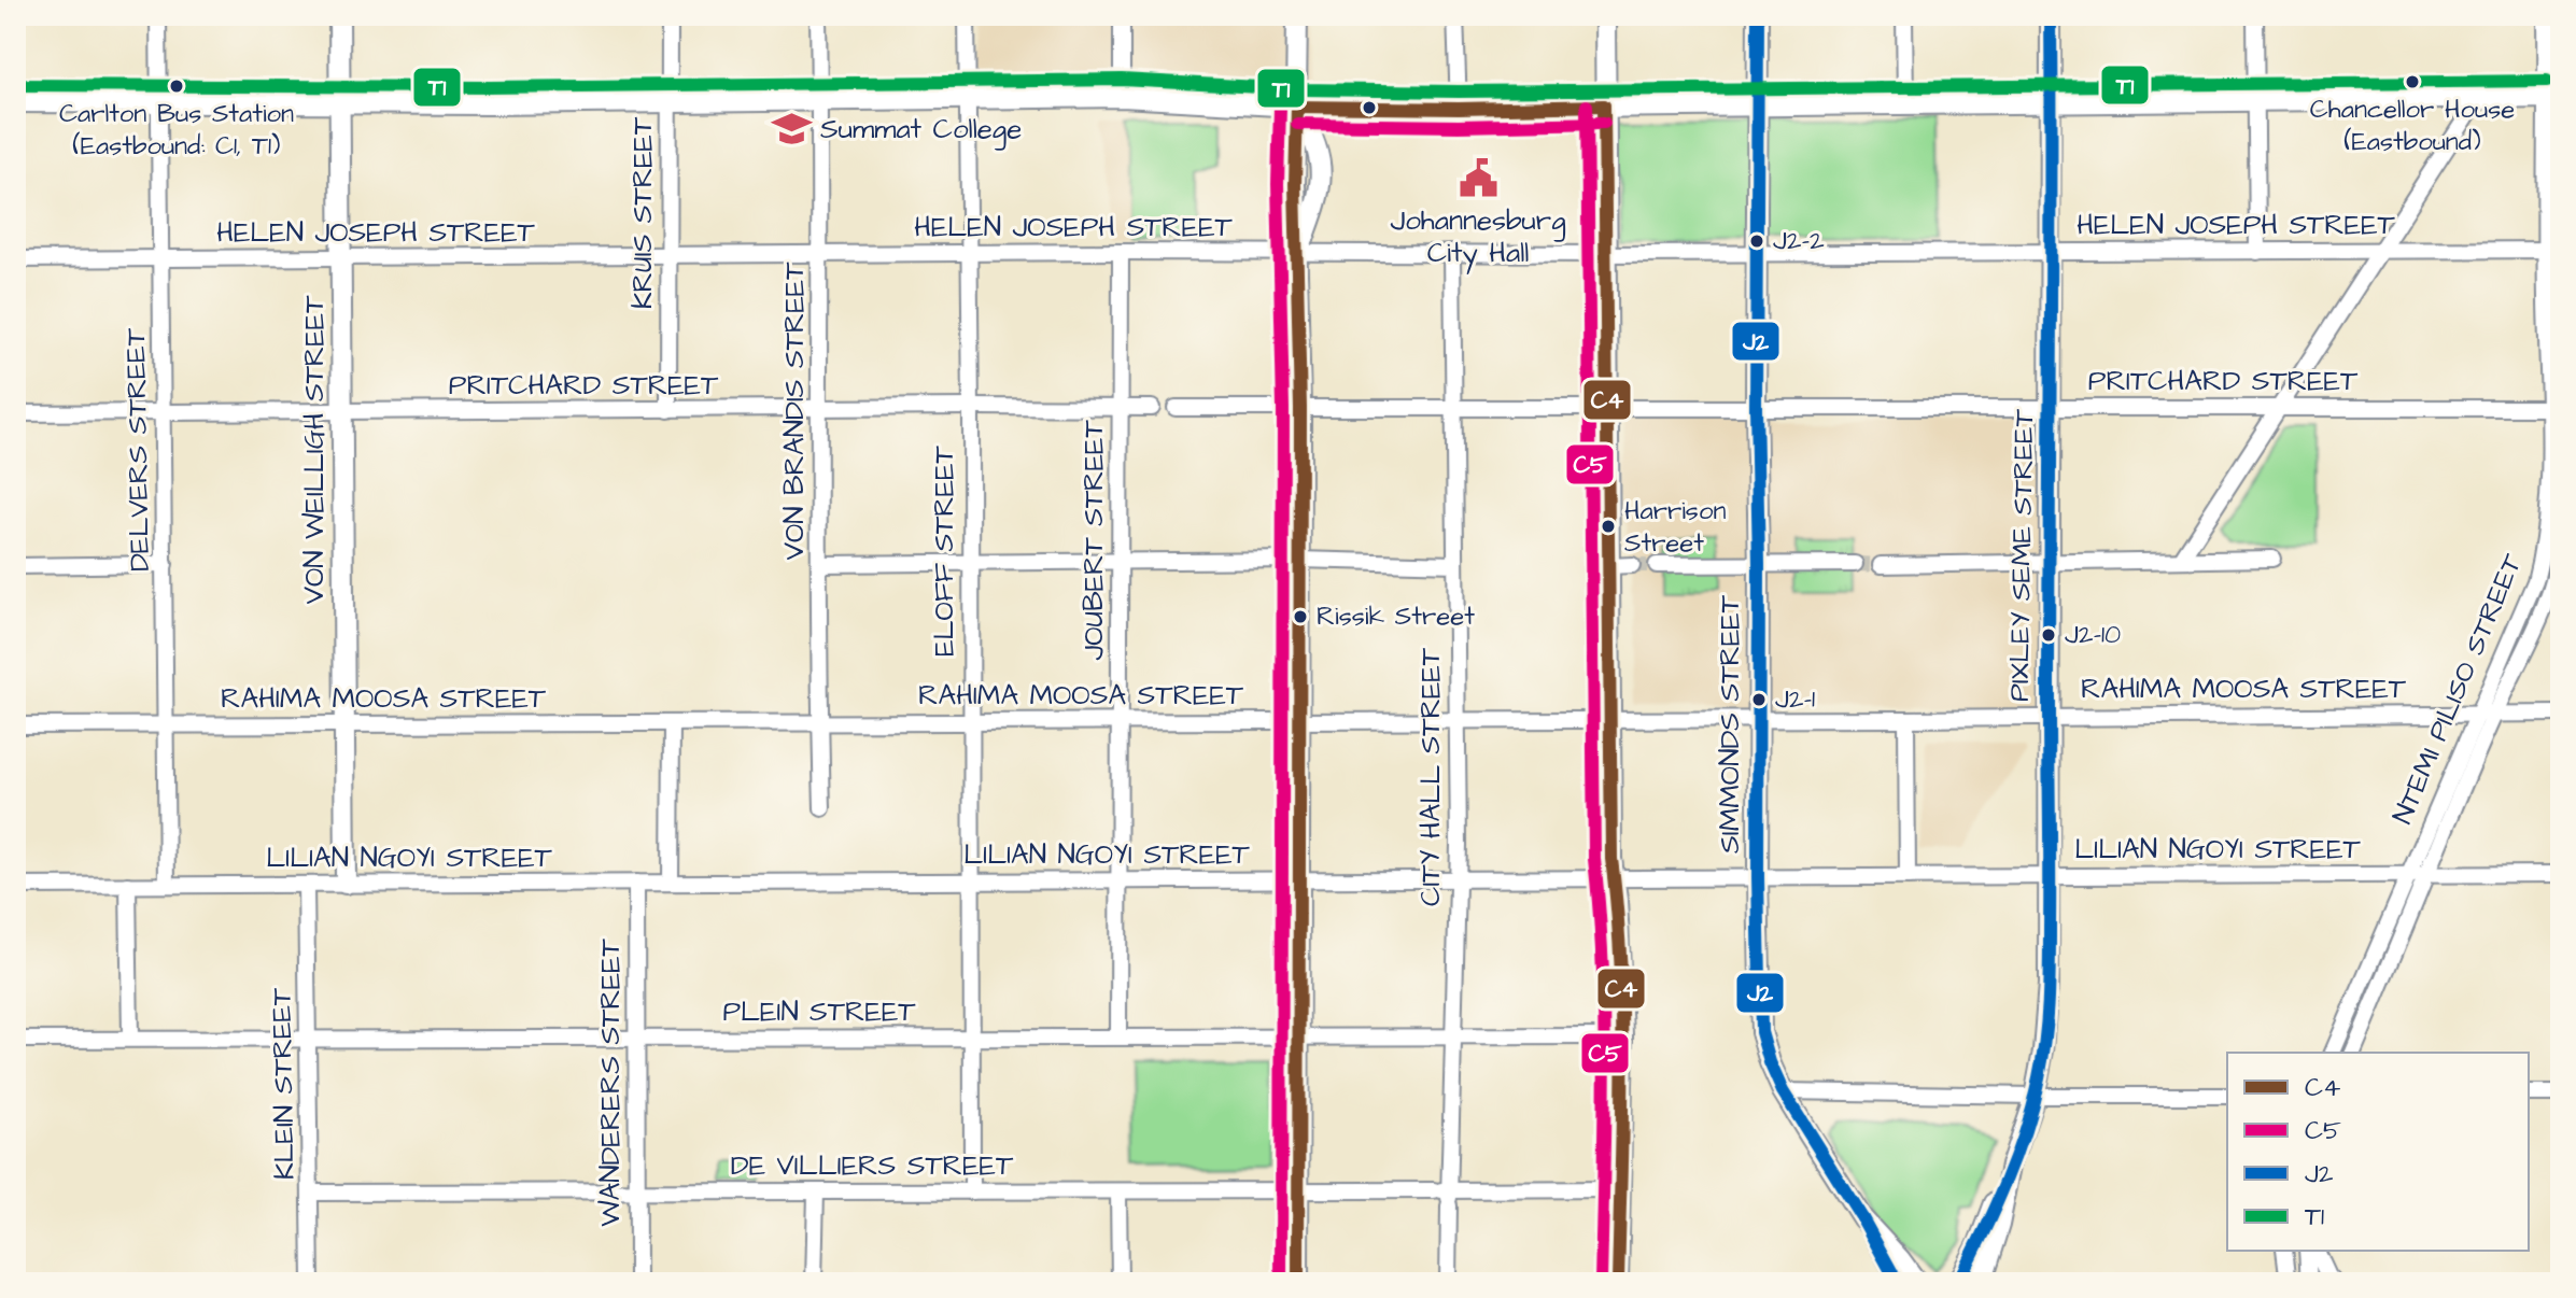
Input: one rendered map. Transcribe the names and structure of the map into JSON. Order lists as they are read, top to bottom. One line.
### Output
{"streets":{"main road":["VON WEILLIGH STREET","PIXLEY SEME STREET","SIMMONDS STREET"],"street":["KRUIS STREET","HELEN JOSEPH STREET","PRITCHARD STREET","VON BRANDIS STREET","DELVERS STREET","JOUBERT STREET","ELOFF STREET","RAHIMA MOOSA STREET","NTEMI PILISO STREET","CITY HALL STREET","LILIAN NGOYI STREET","PLEIN STREET","WANDERERS STREET","KLEIN STREET","DE VILLIERS STREET"]},"crossings":[["KRUIS STREET","HELEN JOSEPH STREET"],["KRUIS STREET","PRITCHARD STREET"],["HELEN JOSEPH STREET","VON BRANDIS STREET"],["HELEN JOSEPH STREET","DELVERS STREET"],["HELEN JOSEPH STREET","VON WEILLIGH STREET"],["HELEN JOSEPH STREET","JOUBERT STREET"],["HELEN JOSEPH STREET","ELOFF STREET"],["HELEN JOSEPH STREET","PIXLEY SEME STREET"],["HELEN JOSEPH STREET","NTEMI PILISO STREET"],["HELEN JOSEPH STREET","SIMMONDS STREET"],["HELEN JOSEPH STREET","CITY HALL STREET"],["PRITCHARD STREET","VON BRANDIS STREET"],["PRITCHARD STREET","DELVERS STREET"],["PRITCHARD STREET","VON WEILLIGH STREET"],["PRITCHARD STREET","JOUBERT STREET"],["PRITCHARD STREET","ELOFF STREET"],["PRITCHARD STREET","PIXLEY SEME STREET"],["PRITCHARD STREET","NTEMI PILISO STREET"],["PRITCHARD STREET","SIMMONDS STREET"],["PRITCHARD STREET","CITY HALL STREET"],["VON BRANDIS STREET","RAHIMA MOOSA STREET"],["DELVERS STREET","RAHIMA MOOSA STREET"],["DELVERS STREET","LILIAN NGOYI STREET"],["VON WEILLIGH STREET","RAHIMA MOOSA STREET"],["VON WEILLIGH STREET","LILIAN NGOYI STREET"],["JOUBERT STREET","RAHIMA MOOSA STREET"],["JOUBERT STREET","LILIAN NGOYI STREET"],["JOUBERT STREET","PLEIN STREET"],["ELOFF STREET","RAHIMA MOOSA STREET"],["ELOFF STREET","LILIAN NGOYI STREET"],["ELOFF STREET","PLEIN STREET"],["ELOFF STREET","DE VILLIERS STREET"],["PIXLEY SEME STREET","RAHIMA MOOSA STREET"],["PIXLEY SEME STREET","LILIAN NGOYI STREET"],["RAHIMA MOOSA STREET","NTEMI PILISO STREET"],["RAHIMA MOOSA STREET","SIMMONDS STREET"],["RAHIMA MOOSA STREET","CITY HALL STREET"],["NTEMI PILISO STREET","LILIAN NGOYI STREET"],["SIMMONDS STREET","LILIAN NGOYI STREET"],["CITY HALL STREET","LILIAN NGOYI STREET"],["CITY HALL STREET","PLEIN STREET"],["CITY HALL STREET","DE VILLIERS STREET"],["LILIAN NGOYI STREET","WANDERERS STREET"],["LILIAN NGOYI STREET","KLEIN STREET"],["PLEIN STREET","WANDERERS STREET"],["PLEIN STREET","KLEIN STREET"],["WANDERERS STREET","DE VILLIERS STREET"],["KLEIN STREET","DE VILLIERS STREET"]],"places":{"other":["Chancellor House (Eastbound)","Carlton Bus Station (Eastbound: C1, T1)","J2-2","Harrison Street","Rissik Street","J2-10","J2-1"],"school or university":["Summat College"],"public building":["Johannesburg City Hall"]},"lines":["transit line J2","transit line T1","transit line C4","transit line C5"],"legend":["C4","C5","J2","T1"]}
